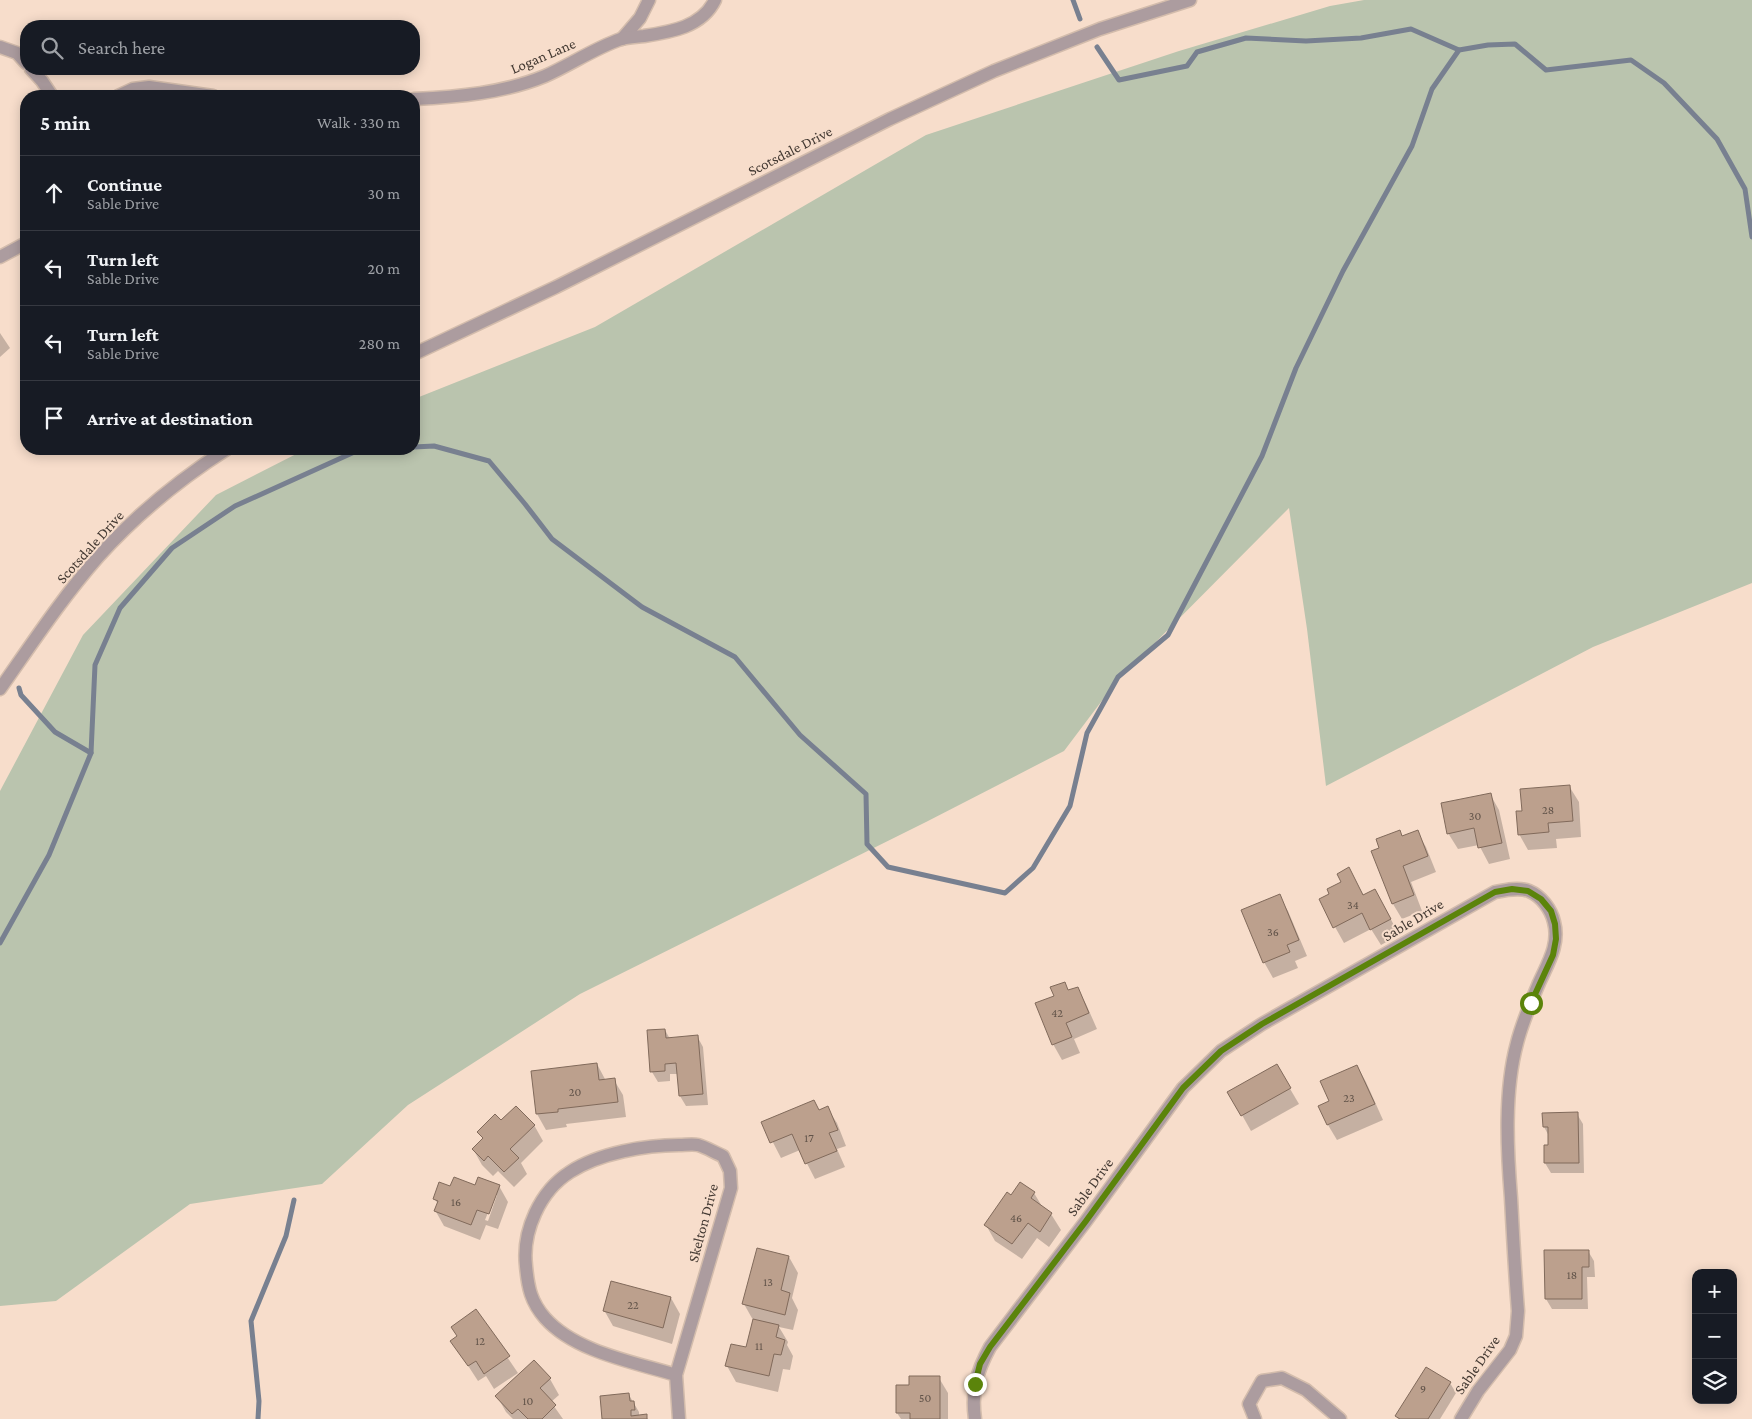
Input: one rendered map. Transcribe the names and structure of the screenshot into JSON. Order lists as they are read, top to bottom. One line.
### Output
{"streets":{"street":["Logan Lane","Scotsdale Drive","Sable Drive","Skelton Drive"]},"house_numbers":["28","30","34","36","42","20","23","17","16","46","18","13","22","12","11","9","50","10"],"page":{"search":"Search here","heading":["5 min","Walk · 330 m"],"list":[["Continue","Sable Drive","30 m"],["Turn left","Sable Drive","20 m"],["Turn left","Sable Drive","280 m"],"Arrive at destination"],"map_buttons":["+","−"]}}
